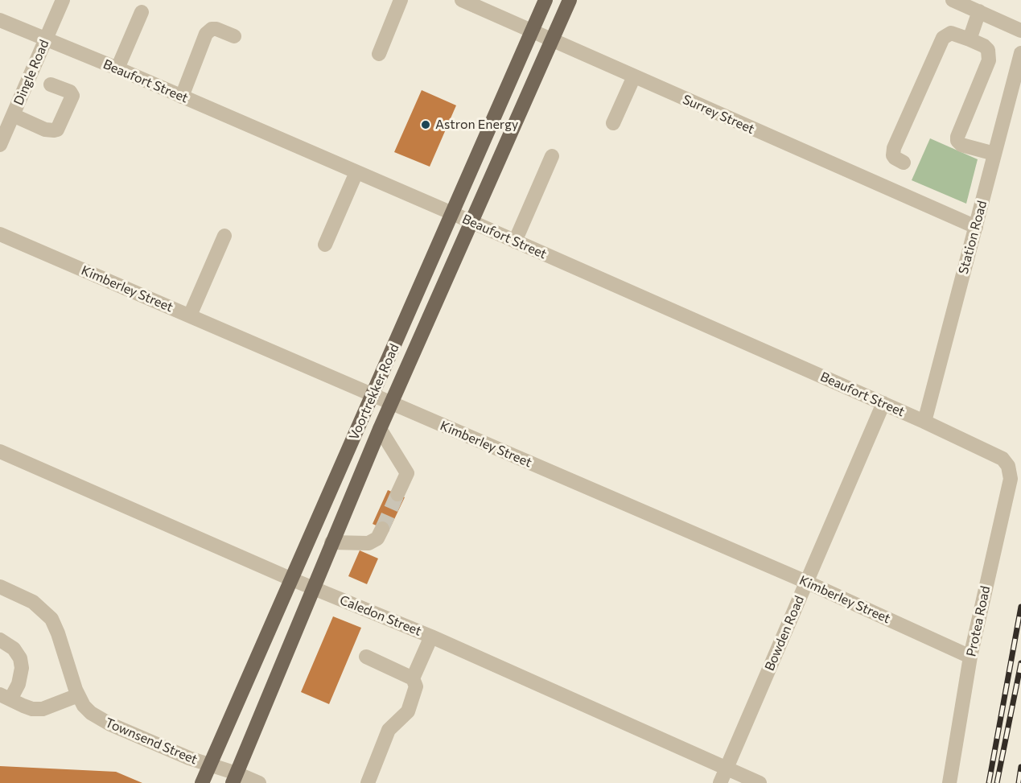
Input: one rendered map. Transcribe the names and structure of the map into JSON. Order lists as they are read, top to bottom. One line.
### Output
{"streets":{"main road":["Voortrekker Road"],"street":["Dingle Road","Beaufort Street","Surrey Street","Station Road","Kimberley Street","Caledon Street","Protea Road","Bowden Road","Townsend Street"]},"crossings":[["Dingle Road","Beaufort Street"],["Beaufort Street","Station Road"],["Beaufort Street","Voortrekker Road"],["Beaufort Street","Protea Road"],["Beaufort Street","Bowden Road"],["Surrey Street","Station Road"],["Surrey Street","Voortrekker Road"],["Kimberley Street","Voortrekker Road"],["Kimberley Street","Protea Road"],["Kimberley Street","Bowden Road"],["Voortrekker Road","Caledon Street"],["Voortrekker Road","Townsend Street"],["Caledon Street","Bowden Road"]],"places":["Astron Energy"]}
